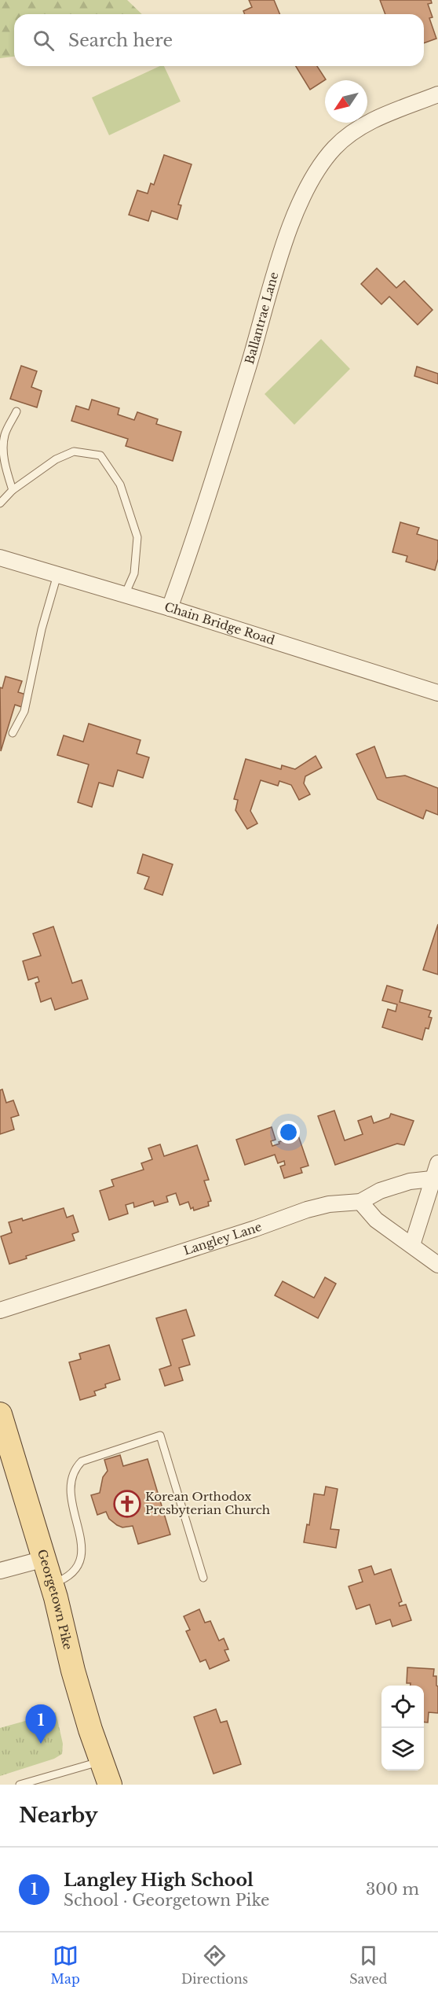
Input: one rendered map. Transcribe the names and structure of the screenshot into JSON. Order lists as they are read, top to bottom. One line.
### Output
{"streets":{"main road":["Georgetown Pike"],"street":["Ballantrae Lane","Chain Bridge Road","Langley Lane"]},"crossings":[["Ballantrae Lane","Chain Bridge Road"]],"places":{"church":["Korean Orthodox Presbyterian Church"]},"north":"bottom left","page":{"search":"Search here","pins":"1","heading":"Nearby","list":[{"mark":"1","name":"Langley High School","note":"School · Georgetown Pike","value":"300 m"}],"nav":["Map","Directions","Saved"]}}
